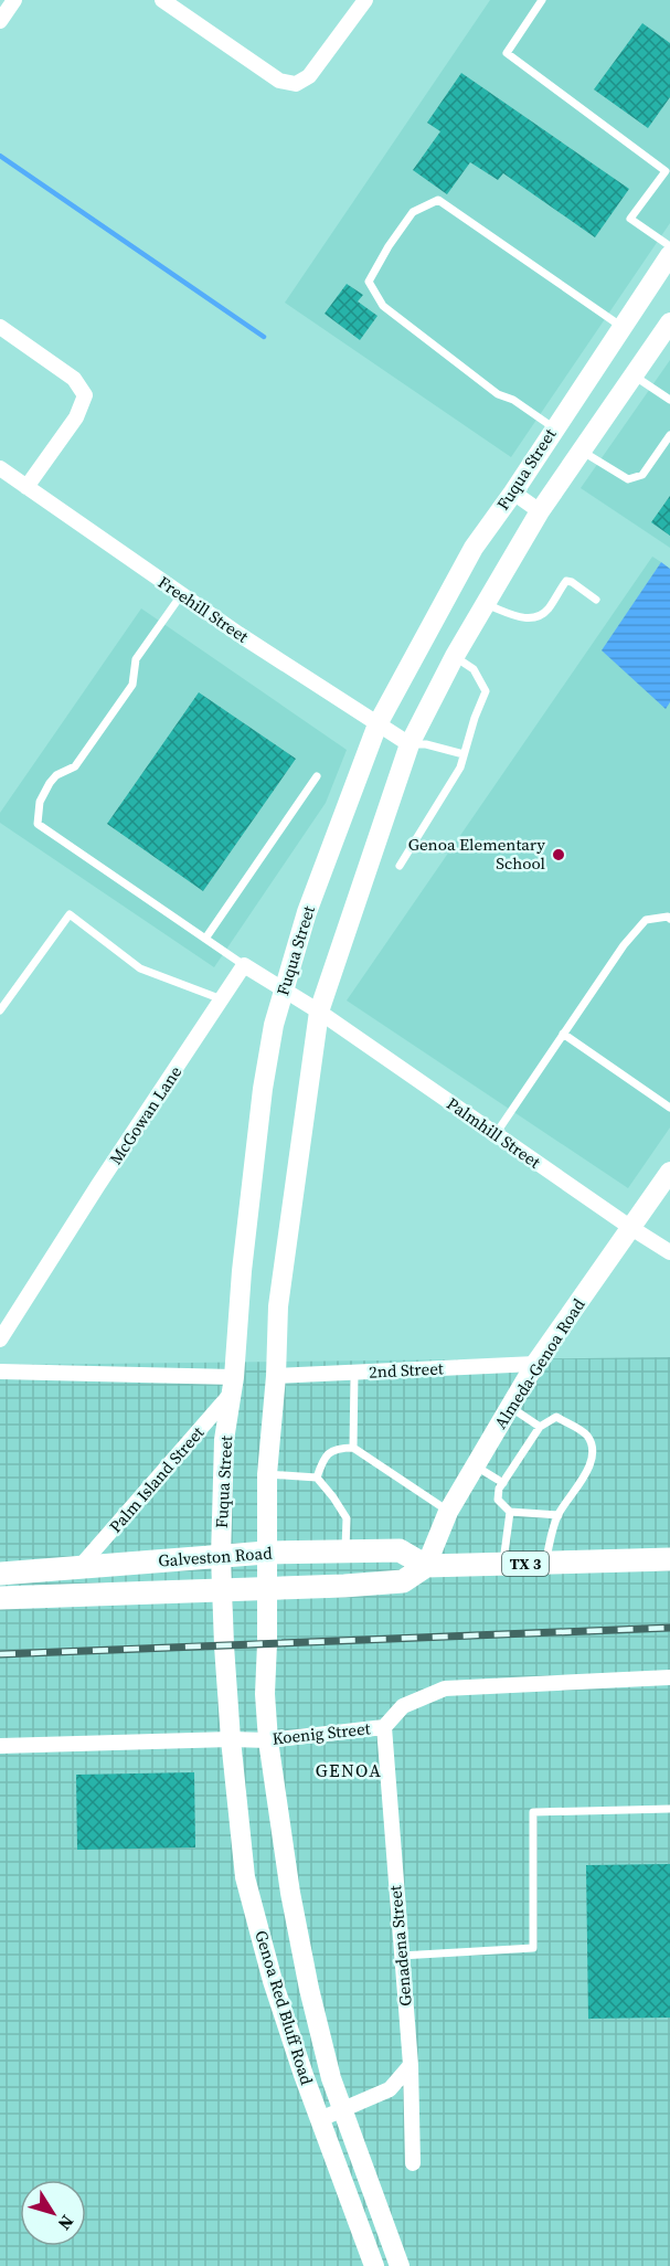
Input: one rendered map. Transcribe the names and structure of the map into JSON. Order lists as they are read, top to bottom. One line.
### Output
{"streets":{"main road":["Fuqua Street","Almeda-Genoa Road","Galveston Road","TX 3","Genoa Red Bluff Road"],"street":["Freehill Street","McGowan Lane","Palmhill Street","2nd Street","Palm Island Street","Koenig Street","Genadena Street"]},"crossings":[["Fuqua Street","Freehill Street"],["Fuqua Street","Palmhill Street"],["Fuqua Street","2nd Street"],["Fuqua Street","Palm Island Street"],["Fuqua Street","Galveston Road"],["Fuqua Street","Koenig Street"],["Fuqua Street","Genoa Red Bluff Road"],["Palmhill Street","Almeda-Genoa Road"],["Almeda-Genoa Road","2nd Street"],["Almeda-Genoa Road","Galveston Road"],["Palm Island Street","Galveston Road"],["Koenig Street","Genadena Street"],["Koenig Street","Genoa Red Bluff Road"]],"districts":["GENOA"],"places":["Genoa Elementary School"],"north":"bottom right"}
